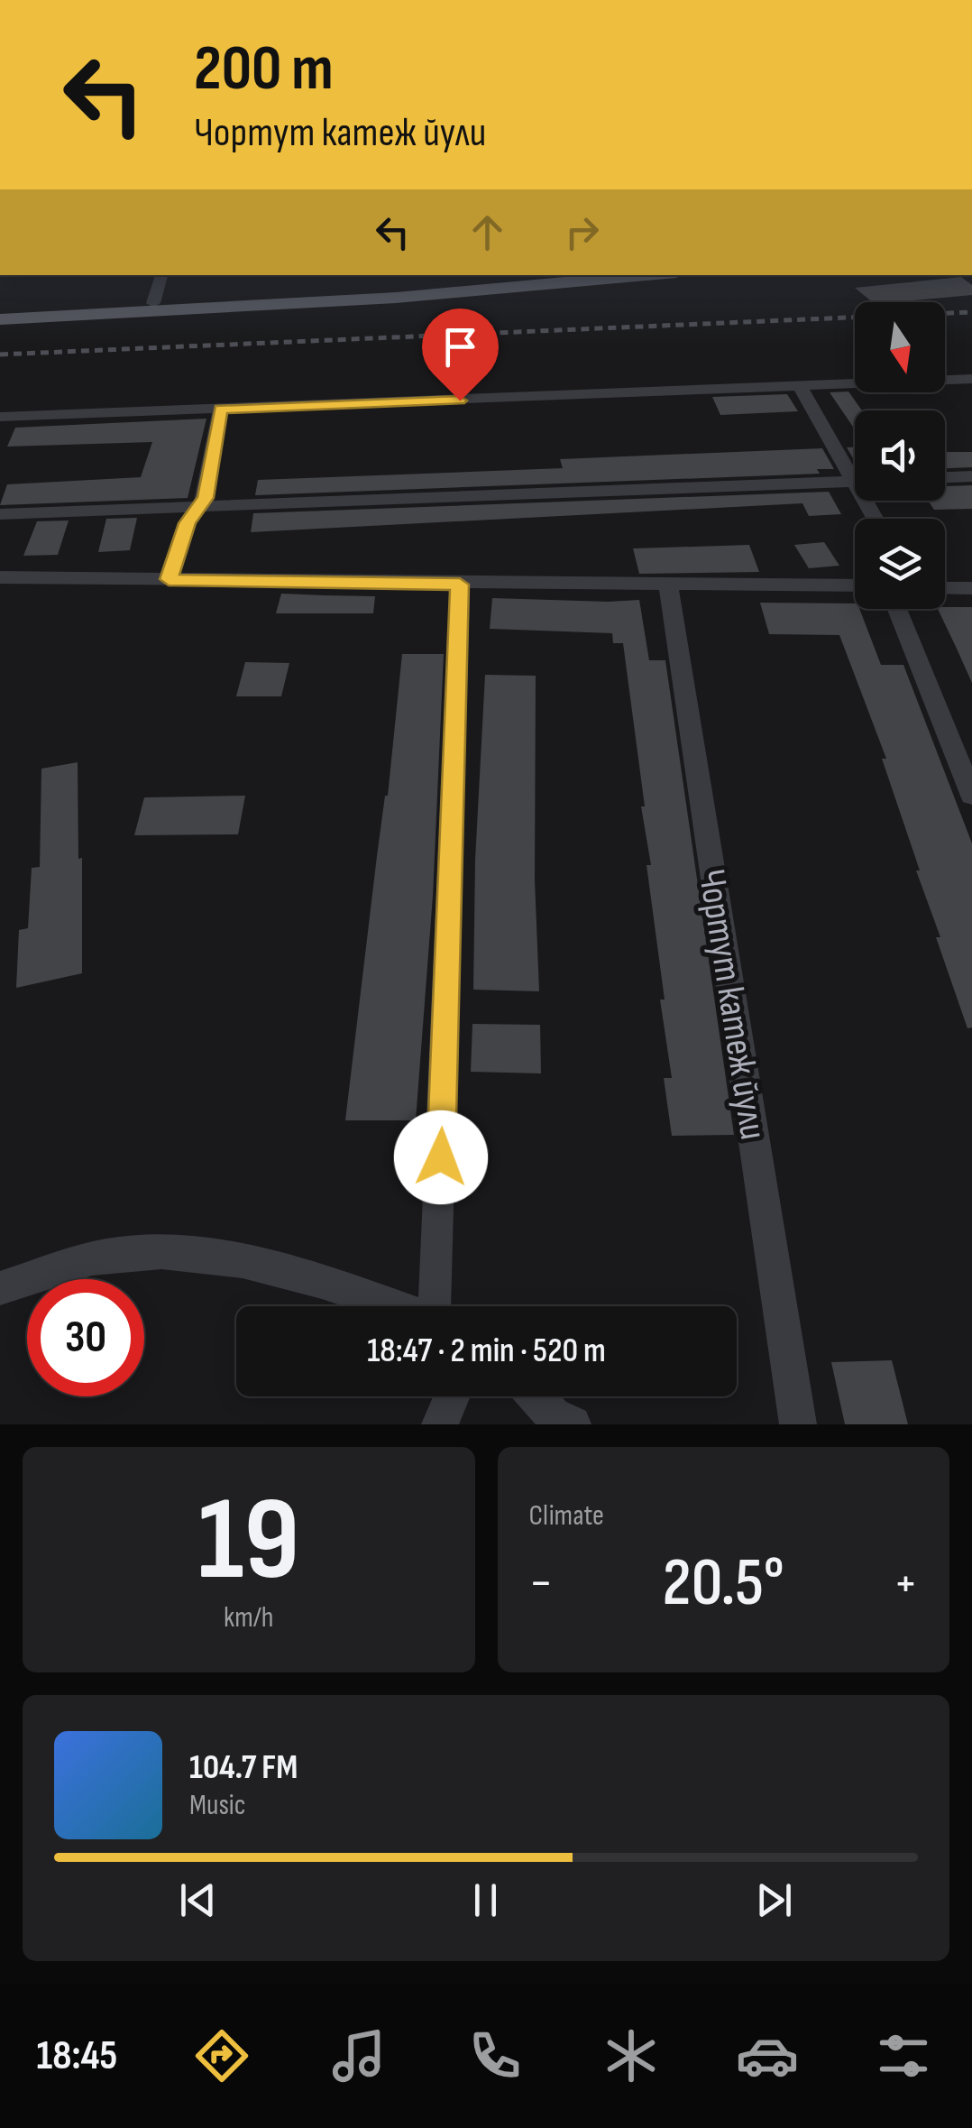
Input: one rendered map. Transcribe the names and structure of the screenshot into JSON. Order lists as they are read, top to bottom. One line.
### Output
{"streets":{"street":["Чортут катеж йули"]},"north":"bottom","page":{"turn":["200 m","Чортут катеж йули"],"limit":"30","trip":"18:47 · 2 min · 520 m","tile":[["19","km/h"],"Climate"],"heat":["−","20.5°","+"],"song":["104.7 FM","Music"],"tabs":"18:45"}}
